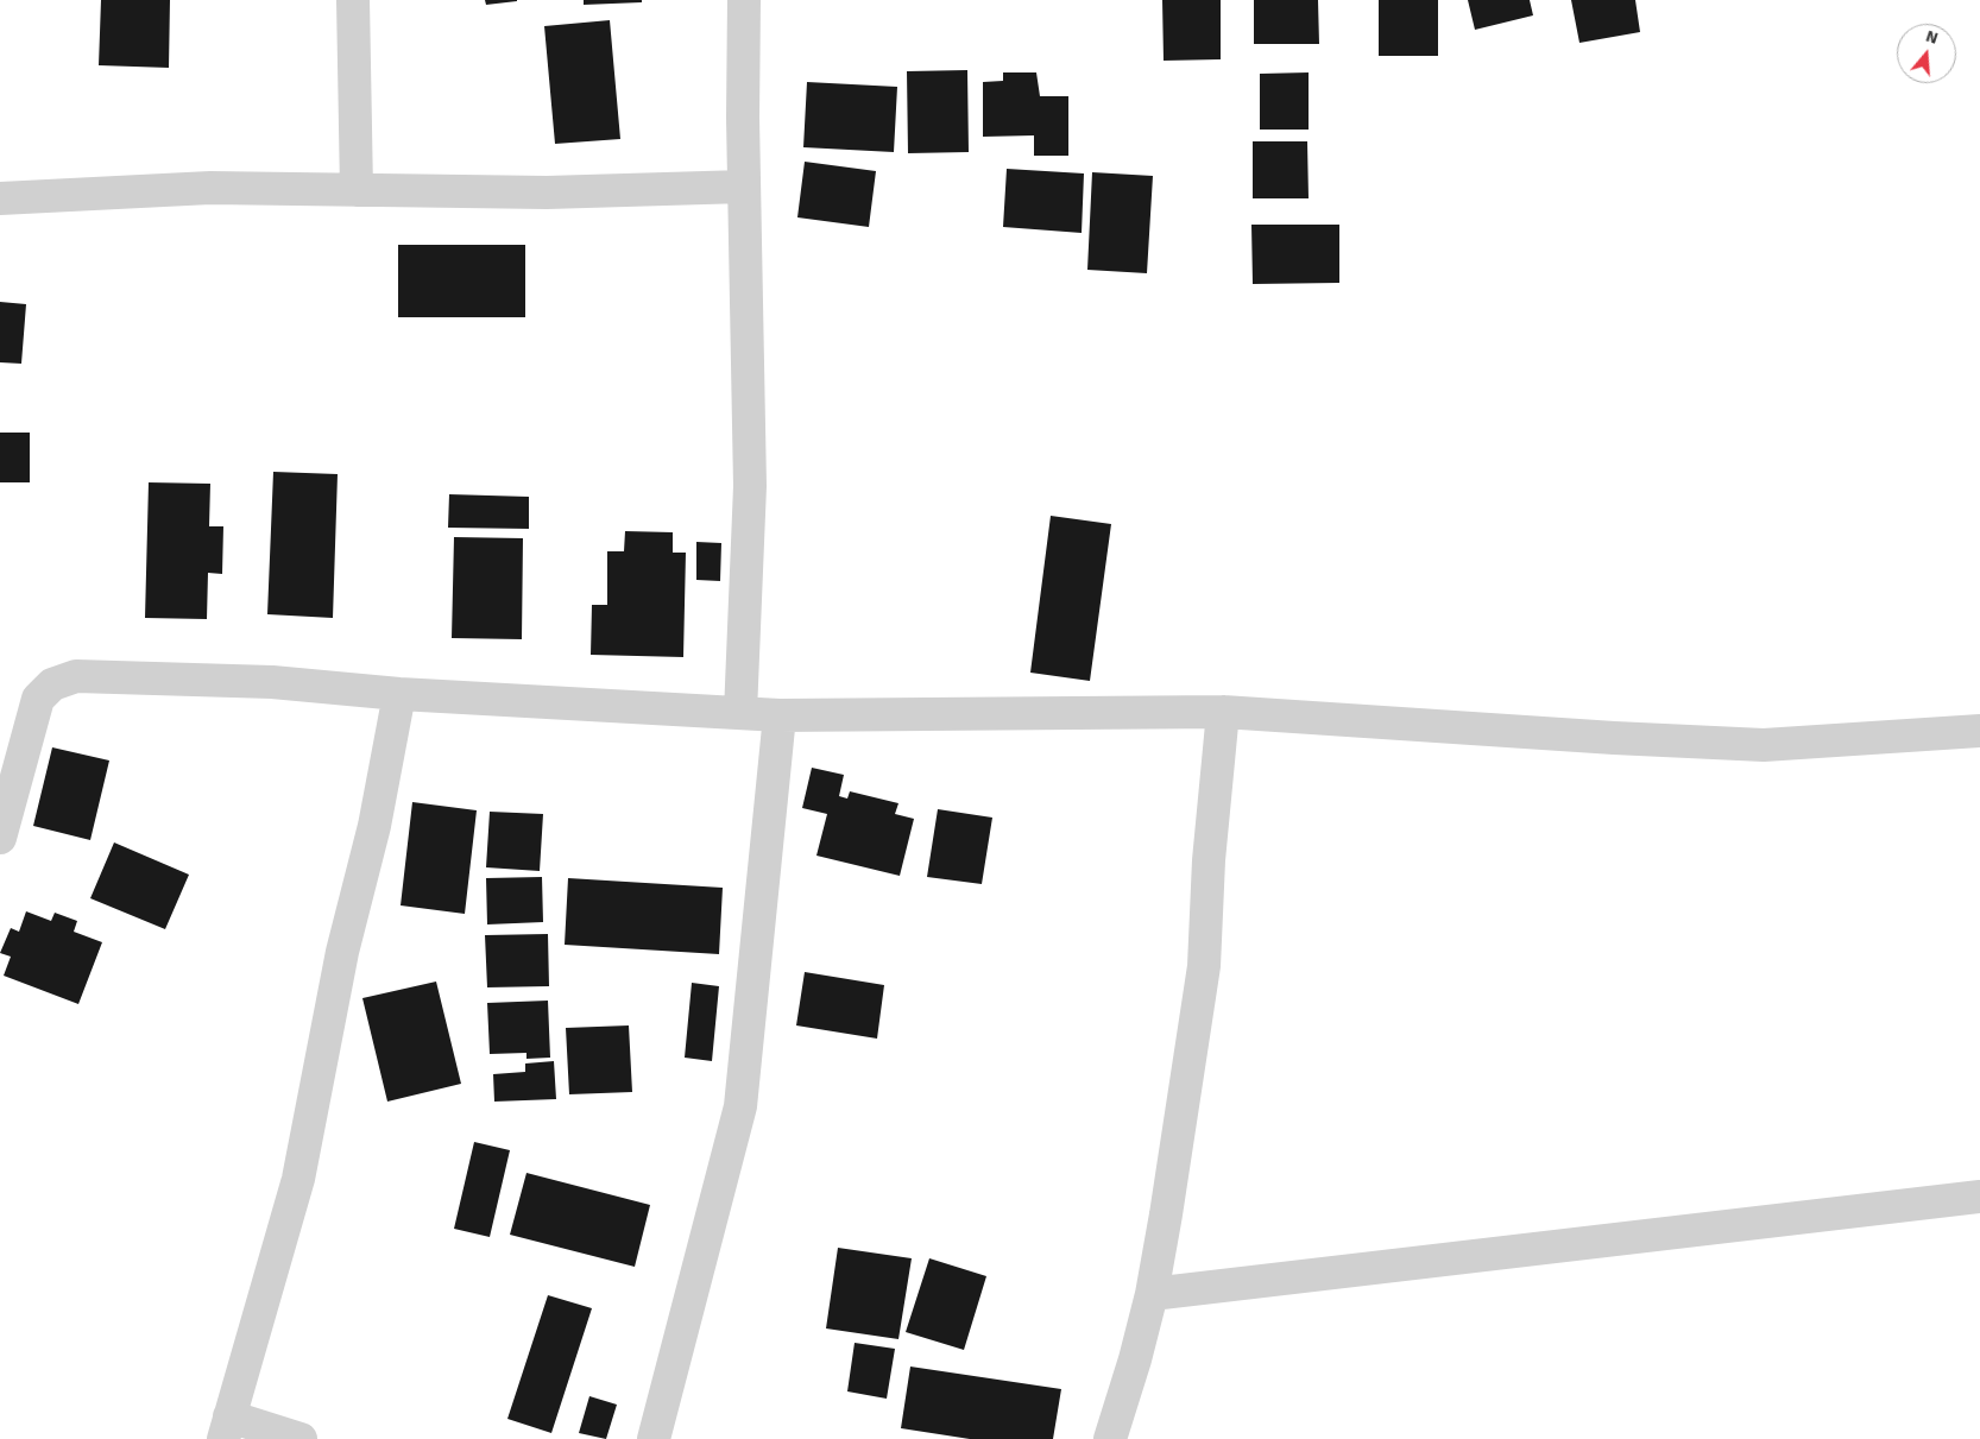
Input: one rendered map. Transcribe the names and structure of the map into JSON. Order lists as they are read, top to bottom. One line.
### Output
{"north":"top"}
